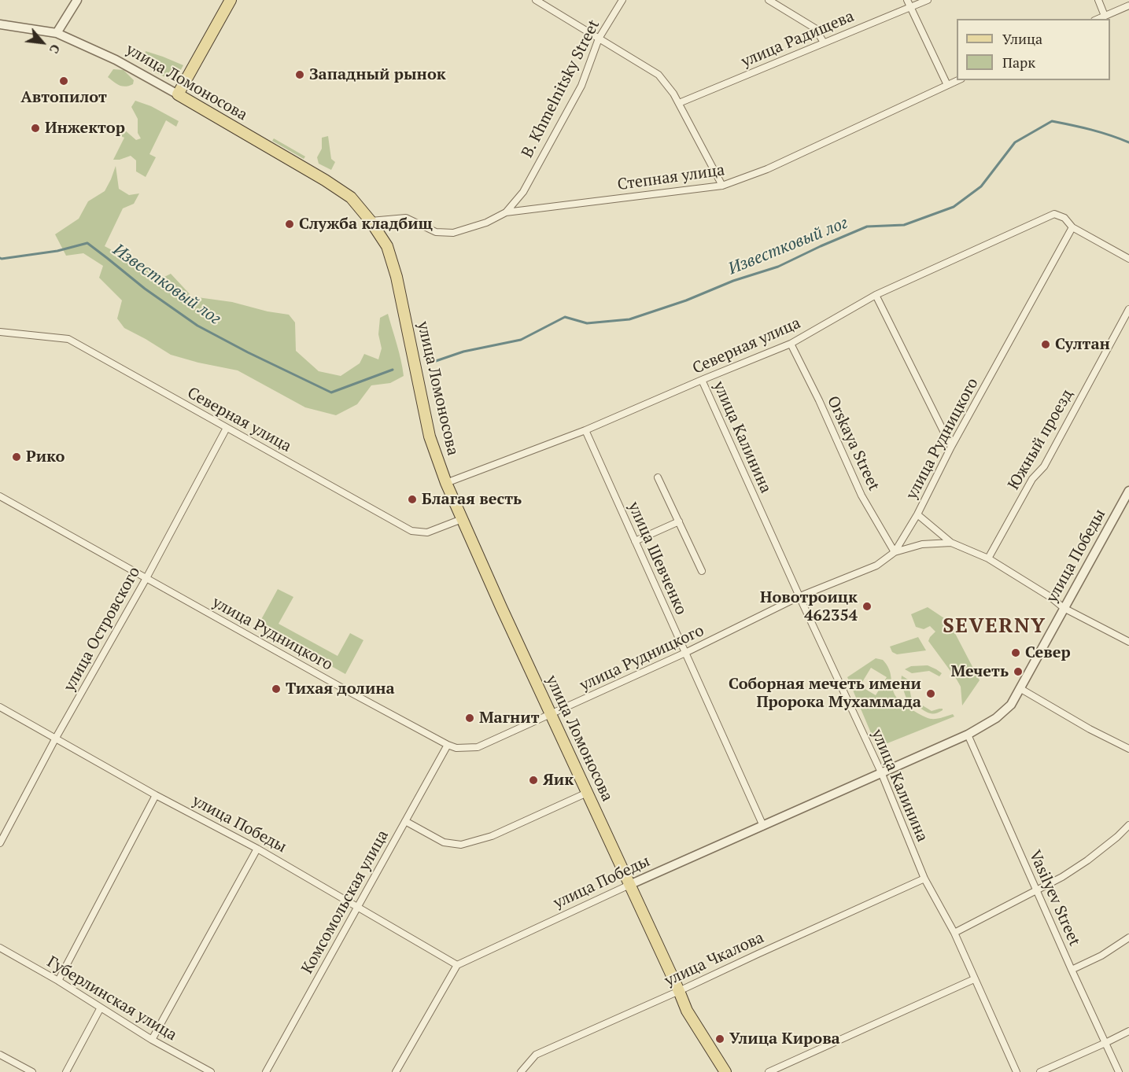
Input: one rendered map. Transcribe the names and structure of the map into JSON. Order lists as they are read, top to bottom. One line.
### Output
{"streets":{"main road":["улица Ломоносова"],"street":["улица Радищева","B. Khmelnitsky Street","Степная улица","Северная улица","улица Калинина","улица Рудницкого","Южный проезд","Orskaya Street","улица Победы","улица Шевченко","улица Островского","Vasilyev Street","Комсомольская улица","улица Чкалова","Губерлинская улица"]},"crossings":[["улица Ломоносова","Степная улица"],["улица Ломоносова","Северная улица"],["улица Ломоносова","улица Рудницкого"],["улица Ломоносова","улица Победы"],["улица Ломоносова","улица Чкалова"],["B. Khmelnitsky Street","Степная улица"],["Северная улица","улица Калинина"],["Северная улица","улица Рудницкого"],["Северная улица","Orskaya Street"],["Северная улица","улица Шевченко"],["Северная улица","улица Островского"],["улица Калинина","улица Рудницкого"],["улица Калинина","улица Победы"],["улица Калинина","улица Чкалова"],["улица Рудницкого","Orskaya Street"],["улица Рудницкого","улица Шевченко"],["улица Рудницкого","улица Островского"],["улица Рудницкого","Комсомольская улица"],["улица Победы","улица Шевченко"],["улица Победы","улица Островского"],["улица Победы","Vasilyev Street"],["улица Победы","Комсомольская улица"]],"districts":["SEVERNY"],"water":["Известковый лог"],"places":["Западный рынок","Автопилот","Инжектор","Служба кладбищ","Султан","Рико","Благая весть","Новотроицк 462354","Север","Мечеть","Тихая долина","Соборная мечеть имени Пророка Мухаммада","Магнит","Яик","Улица Кирова"],"legend":["Улица","Парк"],"north":"bottom right"}
